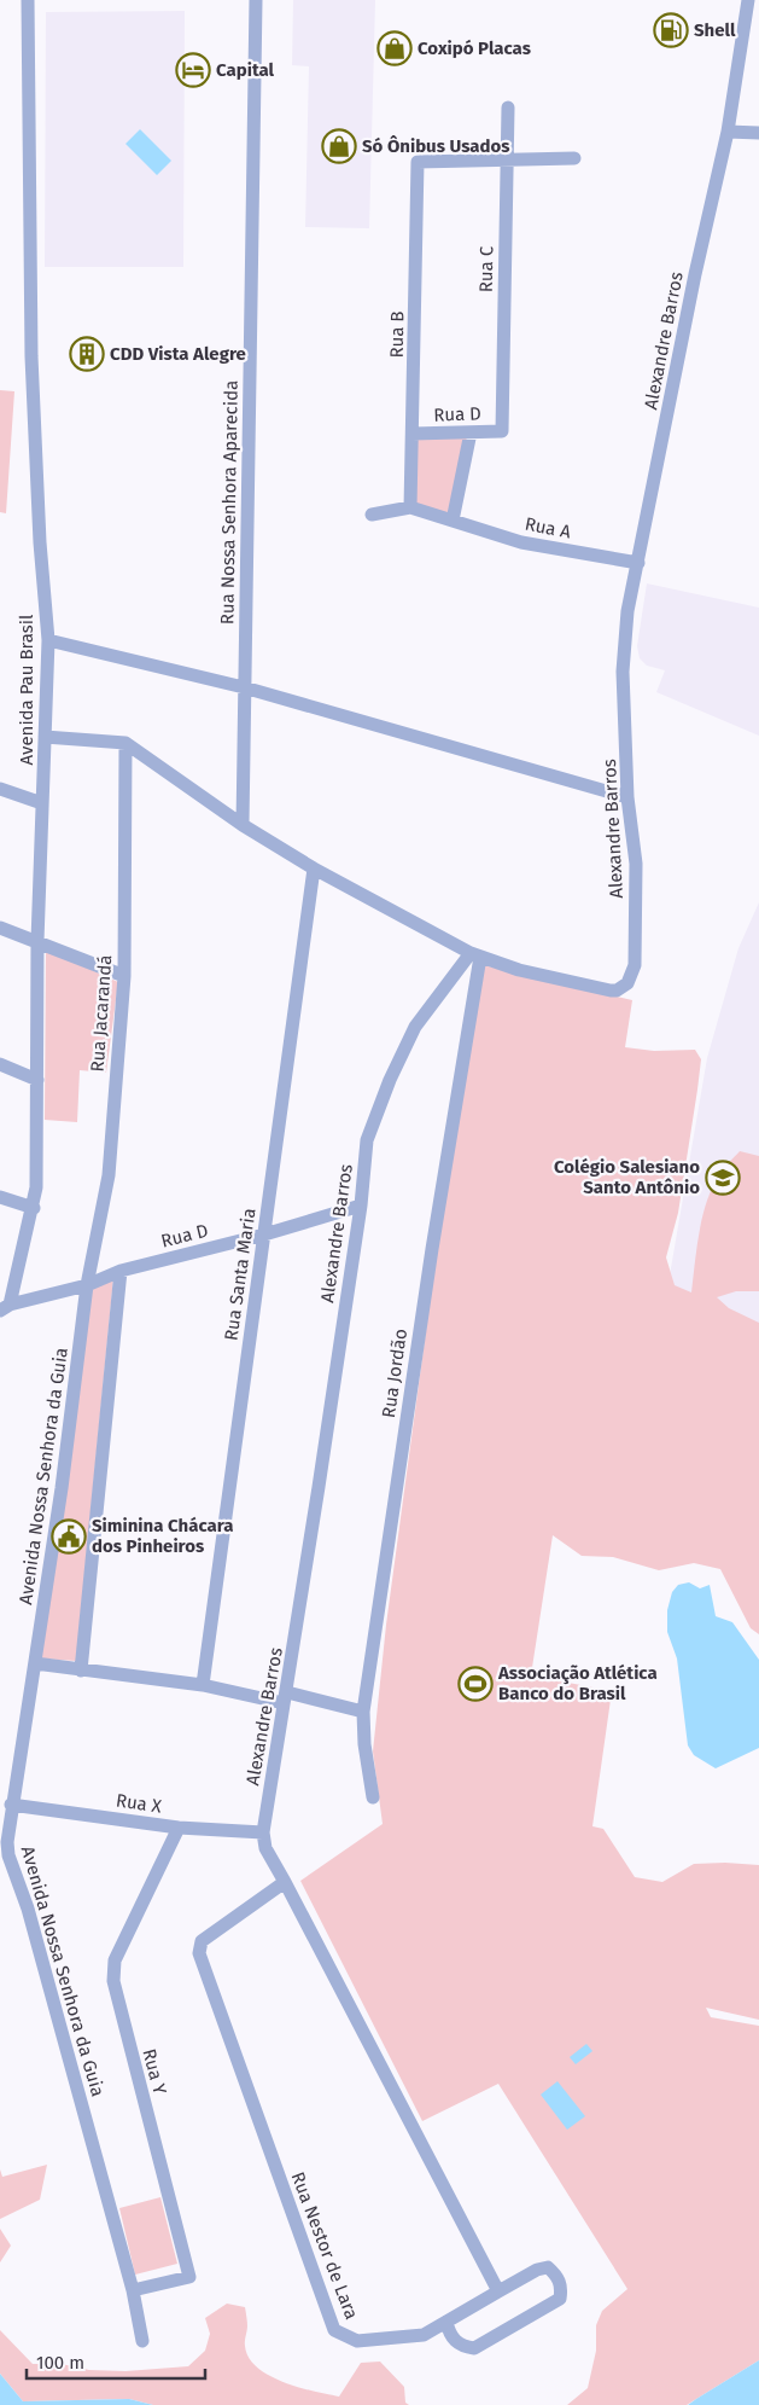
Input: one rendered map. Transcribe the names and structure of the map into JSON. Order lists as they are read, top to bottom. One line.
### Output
{"streets":{"street":["Rua C","Rua B","Alexandre Barros","Rua D","Rua Nossa Senhora Aparecida","Rua A","Avenida Pau Brasil","Rua Jacarandá","Rua Santa Maria","Rua Jordão","Avenida Nossa Senhora da Guia","Rua X","Rua Y","Rua Nestor de Lara"]},"crossings":[["Rua C","Rua B"],["Rua C","Rua D"],["Rua B","Rua D"],["Rua B","Rua A"],["Alexandre Barros","Rua D"],["Alexandre Barros","Rua A"],["Alexandre Barros","Rua Jordão"],["Alexandre Barros","Rua X"],["Rua D","Avenida Pau Brasil"],["Rua D","Rua Jacarandá"],["Rua D","Rua Santa Maria"],["Rua D","Avenida Nossa Senhora da Guia"],["Rua Jacarandá","Avenida Nossa Senhora da Guia"],["Avenida Nossa Senhora da Guia","Rua X"],["Avenida Nossa Senhora da Guia","Rua Y"],["Rua X","Rua Y"]],"places":{"fuel station":["Shell"],"shop":["Coxipó Placas","Só Ônibus Usados"],"hotel":["Capital"],"building":["CDD Vista Alegre"],"school or university":["Colégio Salesiano Santo Antônio"],"public building":["Siminina Chácara dos Pinheiros"],"sports":["Associação Atlética Banco do Brasil"]},"scale_bar":"100 m"}
